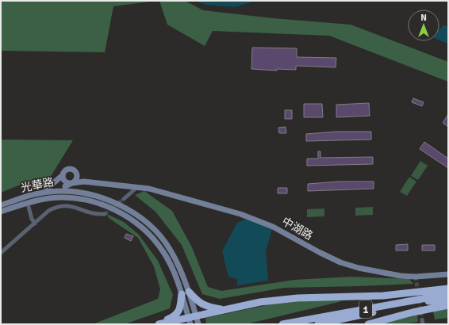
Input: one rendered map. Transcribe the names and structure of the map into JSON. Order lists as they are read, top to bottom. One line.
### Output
{"streets":{"highway":["1"],"street":["光華路","中湖路"]},"north":"top"}
